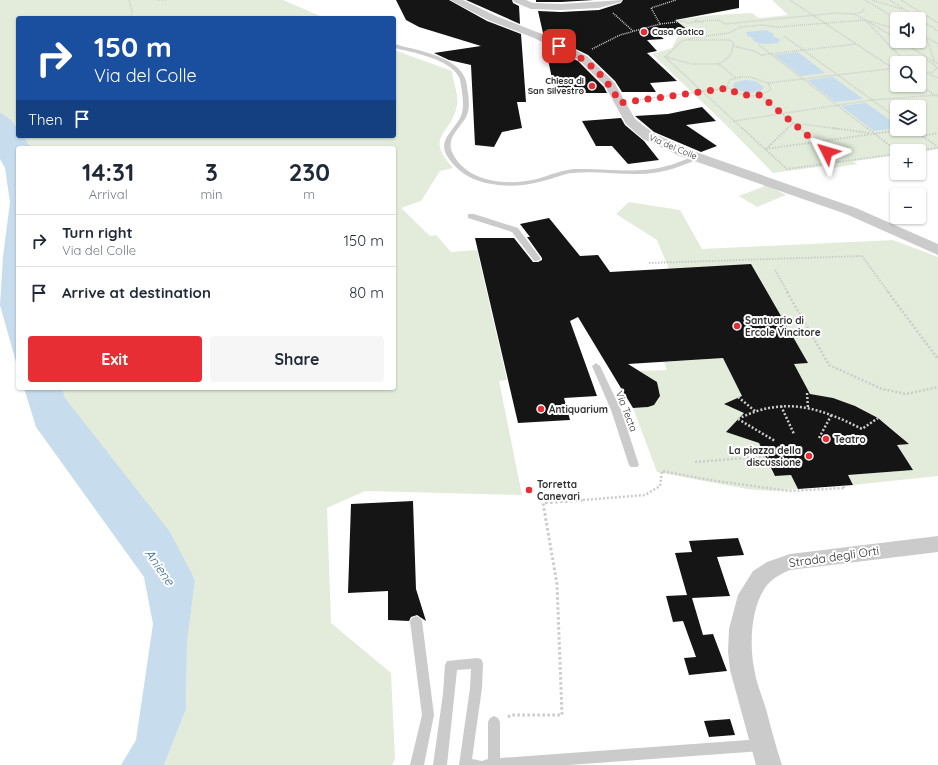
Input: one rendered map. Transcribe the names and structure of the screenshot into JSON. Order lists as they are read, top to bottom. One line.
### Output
{"streets":{"street":["Via del Colle","Strada degli Orti"],"lane":["Via Tecta"]},"water":["Aniene"],"places":["Casa Gotica","Chiesa di San Silvestro","Santuario di Ercole Vincitore","Antiquarium","Teatro","La piazza della discussione","Torretta Canevari"],"page":{"map_buttons":["+","−"],"turn":["150 m","Via del Colle"],"then":"Then","eta":["14:31","Arrival","3","min","230","m"],"list":[{"name":"Turn right","note":"Via del Colle","value":"150 m"},{"name":"Arrive at destination","value":"80 m"}],"buttons":["Exit","Share"]}}
